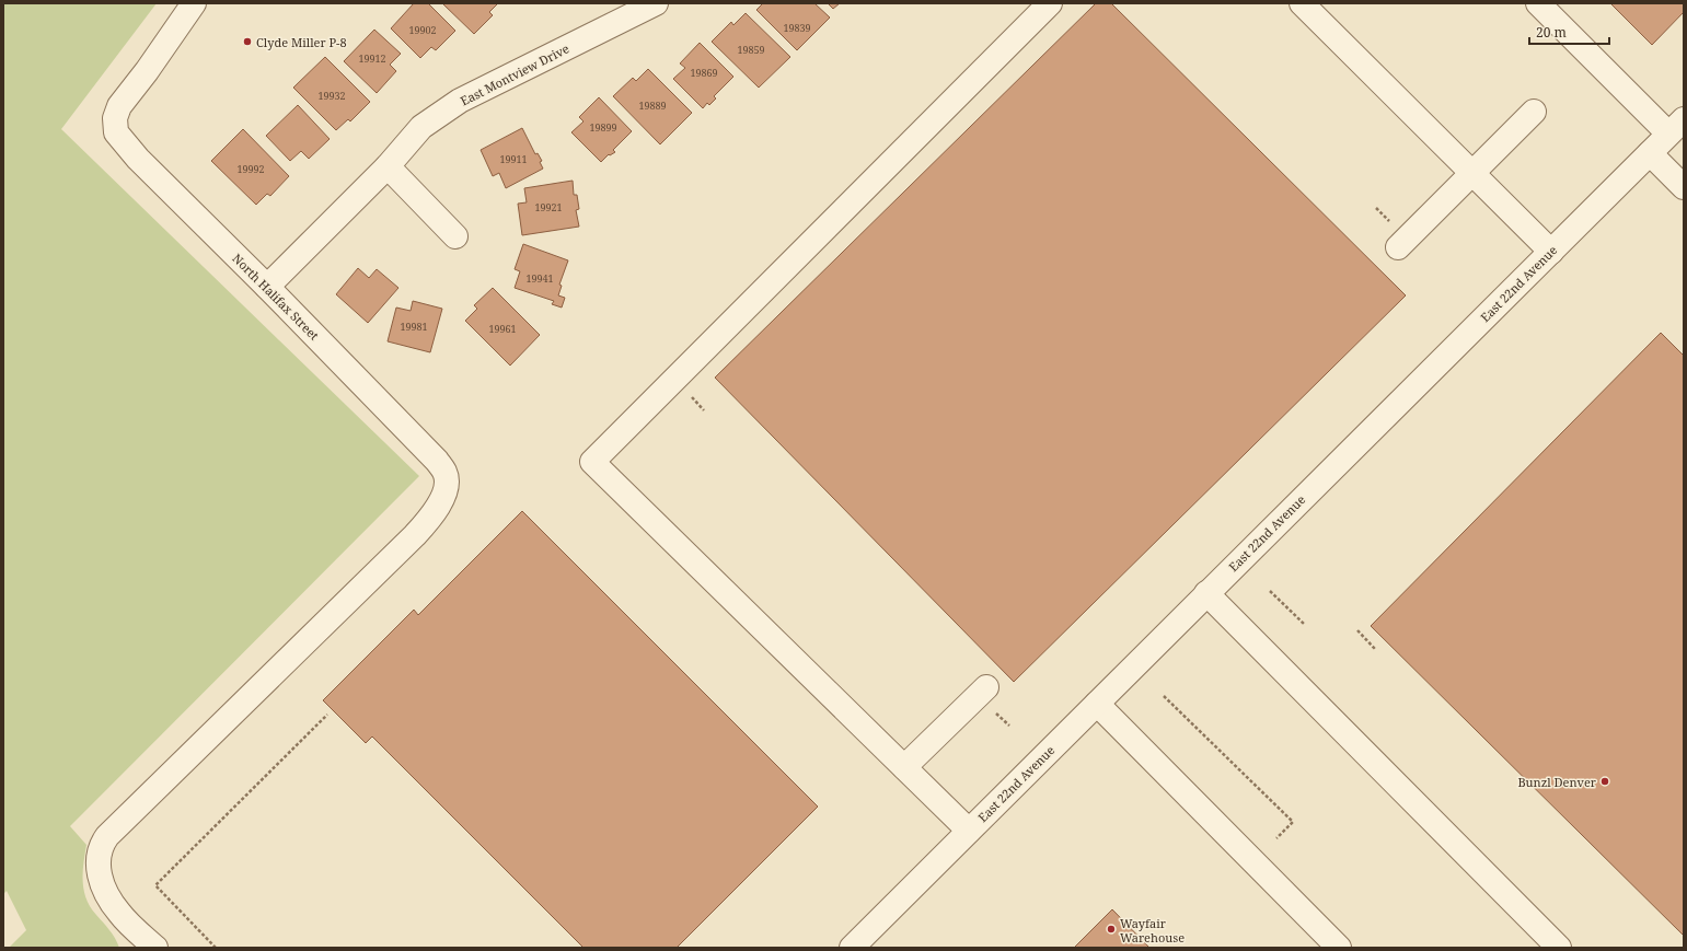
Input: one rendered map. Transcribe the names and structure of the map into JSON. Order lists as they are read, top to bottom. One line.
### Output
{"streets":{"street":["East Montview Drive","East 22nd Avenue","North Halifax Street"]},"crossings":[["East Montview Drive","North Halifax Street"]],"places":["Clyde Miller P-8","Bunzl Denver","Wayfair Warehouse"],"house_numbers":["19839","19902","19859","19912","19869","19932","19889","19899","19911","19992","19921","19941","19981","19961"],"scale_bar":"20 m"}
